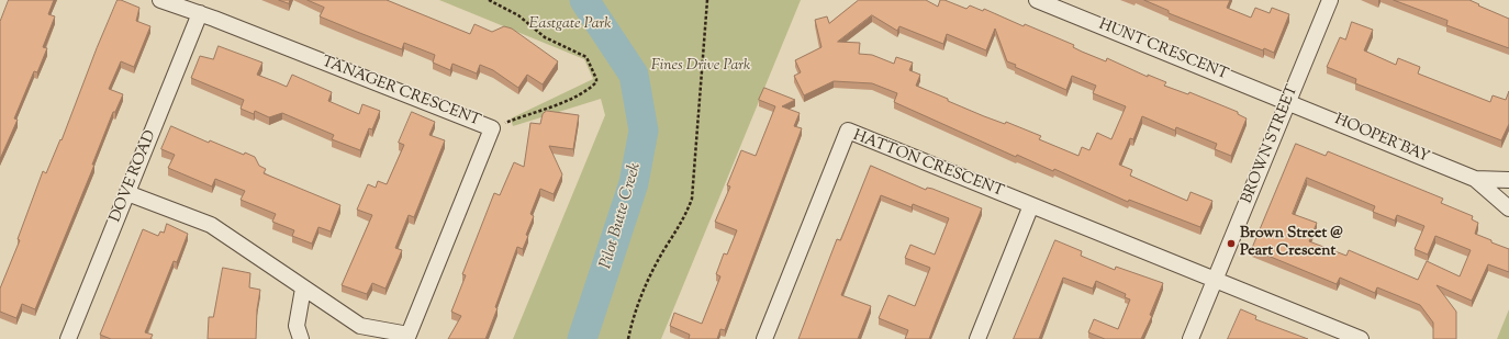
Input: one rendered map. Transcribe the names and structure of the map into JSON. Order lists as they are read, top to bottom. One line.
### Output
{"streets":{"street":["HUNT CRESCENT","TANAGER CRESCENT","HOOPER BAY","BROWN STREET","HATTON CRESCENT","DOVE ROAD"]},"crossings":[["HUNT CRESCENT","HOOPER BAY"],["HUNT CRESCENT","BROWN STREET"],["TANAGER CRESCENT","DOVE ROAD"],["HOOPER BAY","BROWN STREET"],["BROWN STREET","HATTON CRESCENT"]],"water":["Pilot Butte Creek"],"parks":["Eastgate Park","Fines Drive Park"],"places":["Brown Street @ Peart Crescent"]}
